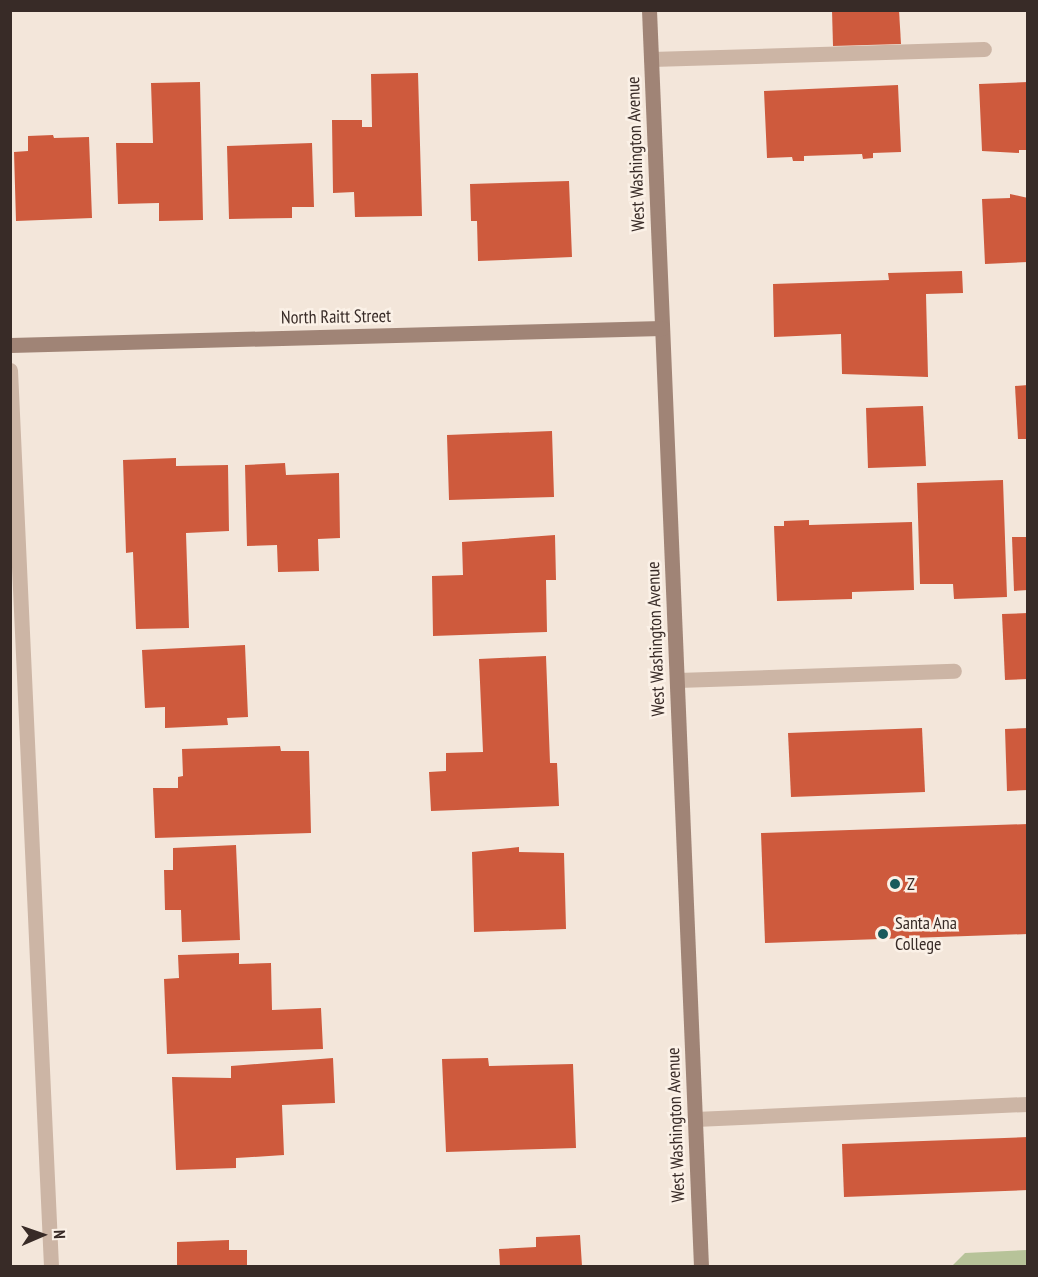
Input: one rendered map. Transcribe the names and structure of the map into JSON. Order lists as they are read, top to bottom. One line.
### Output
{"streets":{"street":["West Washington Avenue","North Raitt Street"]},"crossings":[["West Washington Avenue","North Raitt Street"]],"places":["Z","Santa Ana College"],"north":"right"}
